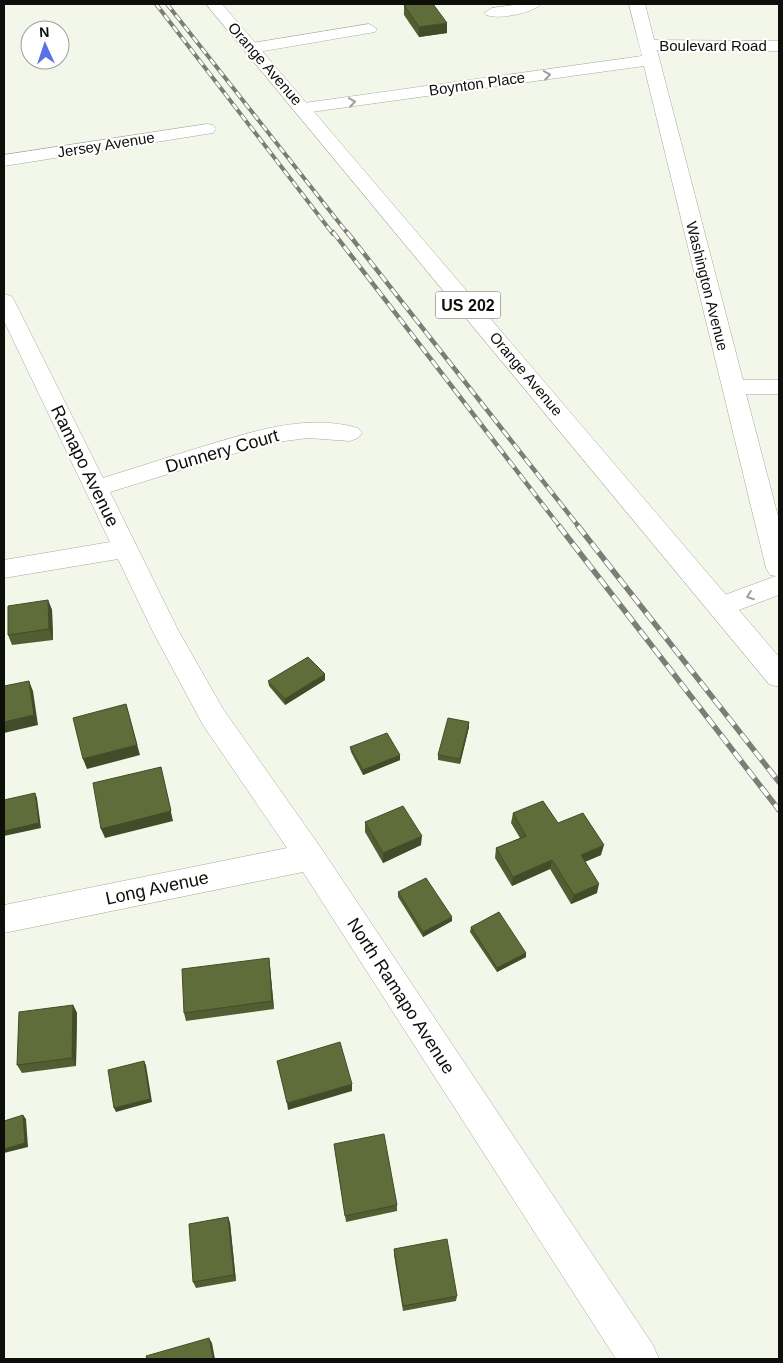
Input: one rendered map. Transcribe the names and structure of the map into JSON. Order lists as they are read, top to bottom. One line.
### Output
{"streets":{"street":["Boulevard Road","Orange Avenue","Boynton Place","Jersey Avenue","Washington Avenue","US 202","Dunnery Court","Ramapo Avenue","Long Avenue","North Ramapo Avenue"]},"crossings":[["Boulevard Road","Boynton Place"],["Boulevard Road","Washington Avenue"],["Orange Avenue","Boynton Place"],["Boynton Place","Washington Avenue"],["Dunnery Court","Ramapo Avenue"],["Ramapo Avenue","North Ramapo Avenue"],["Long Avenue","North Ramapo Avenue"]],"north":"top"}
